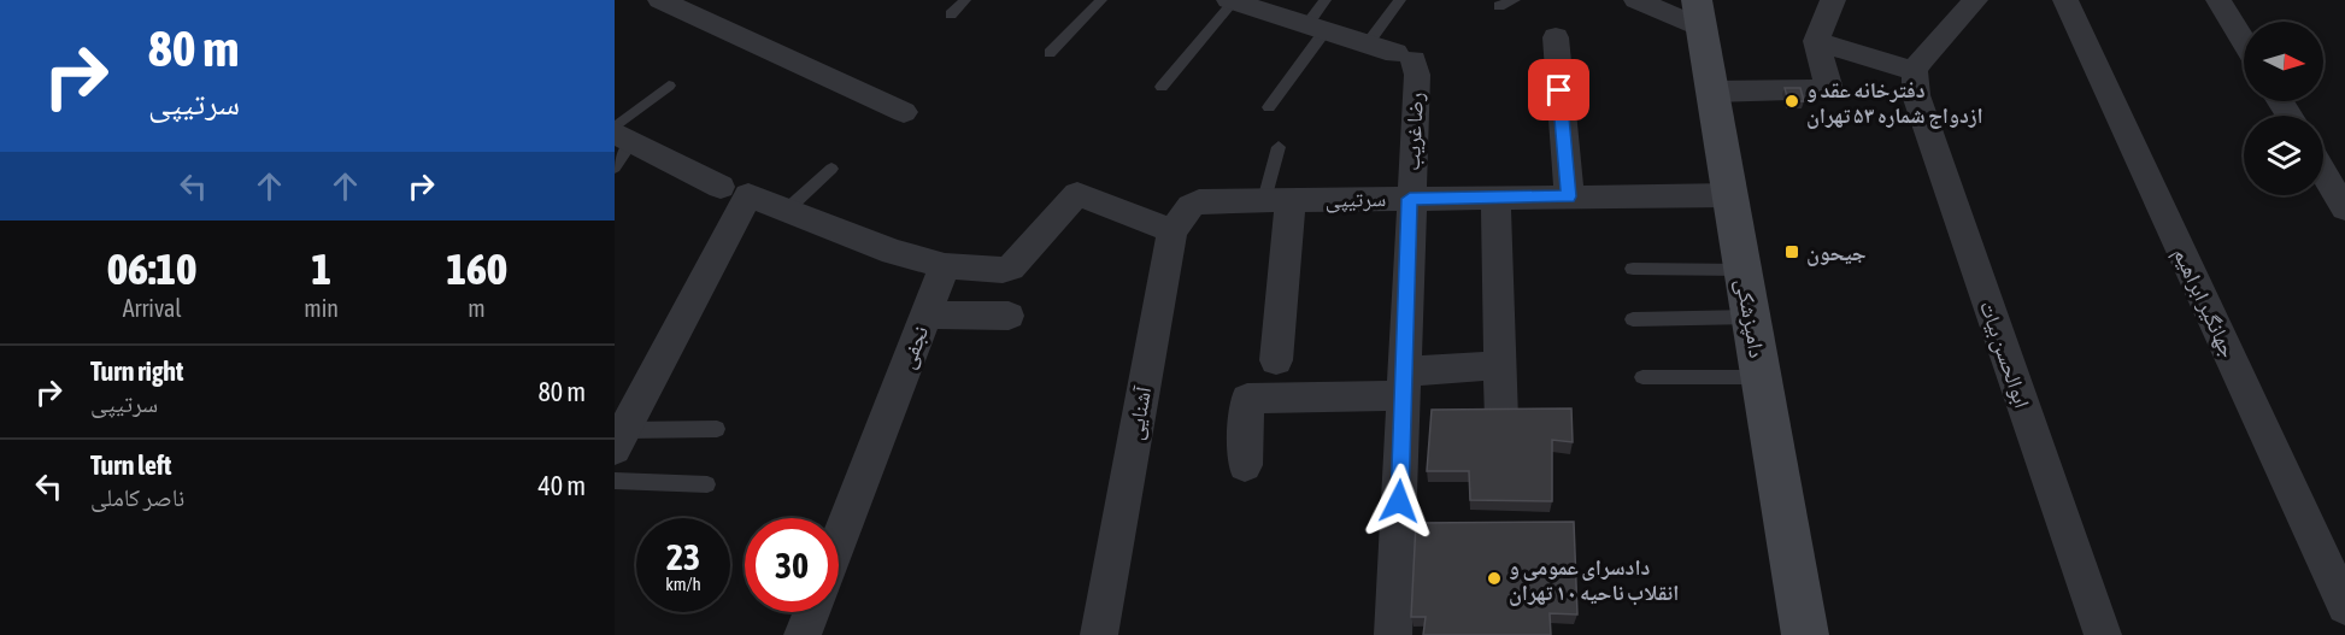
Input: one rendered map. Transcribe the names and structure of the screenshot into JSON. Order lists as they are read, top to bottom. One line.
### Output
{"streets":{"main road":["دامپزشکی"],"street":["رضا غریب","سرتیپی","جهانگیر ابراهیم","نجفی","ابوالحسن بیات","آشنایی"]},"crossings":[["رضا غریب","سرتیپی"],["سرتیپی","دامپزشکی"],["سرتیپی","آشنایی"]],"places":{"other":["دفترخانه عقد و ازدواج شماره ۵۳ تهران","دادسرای عمومی و انقلاب ناحیه ۱۰ تهران"],"transit":["جیحون"]},"north":"right","page":{"turn":["80 m","سرتیپی"],"eta":["06:10","Arrival","1","min","160","m"],"list":[{"name":"Turn right","note":"سرتیپی","value":"80 m"},{"name":"Turn left","note":"ناصر کاملی","value":"40 m"}],"speed":"23 km/h","limit":"30"}}
